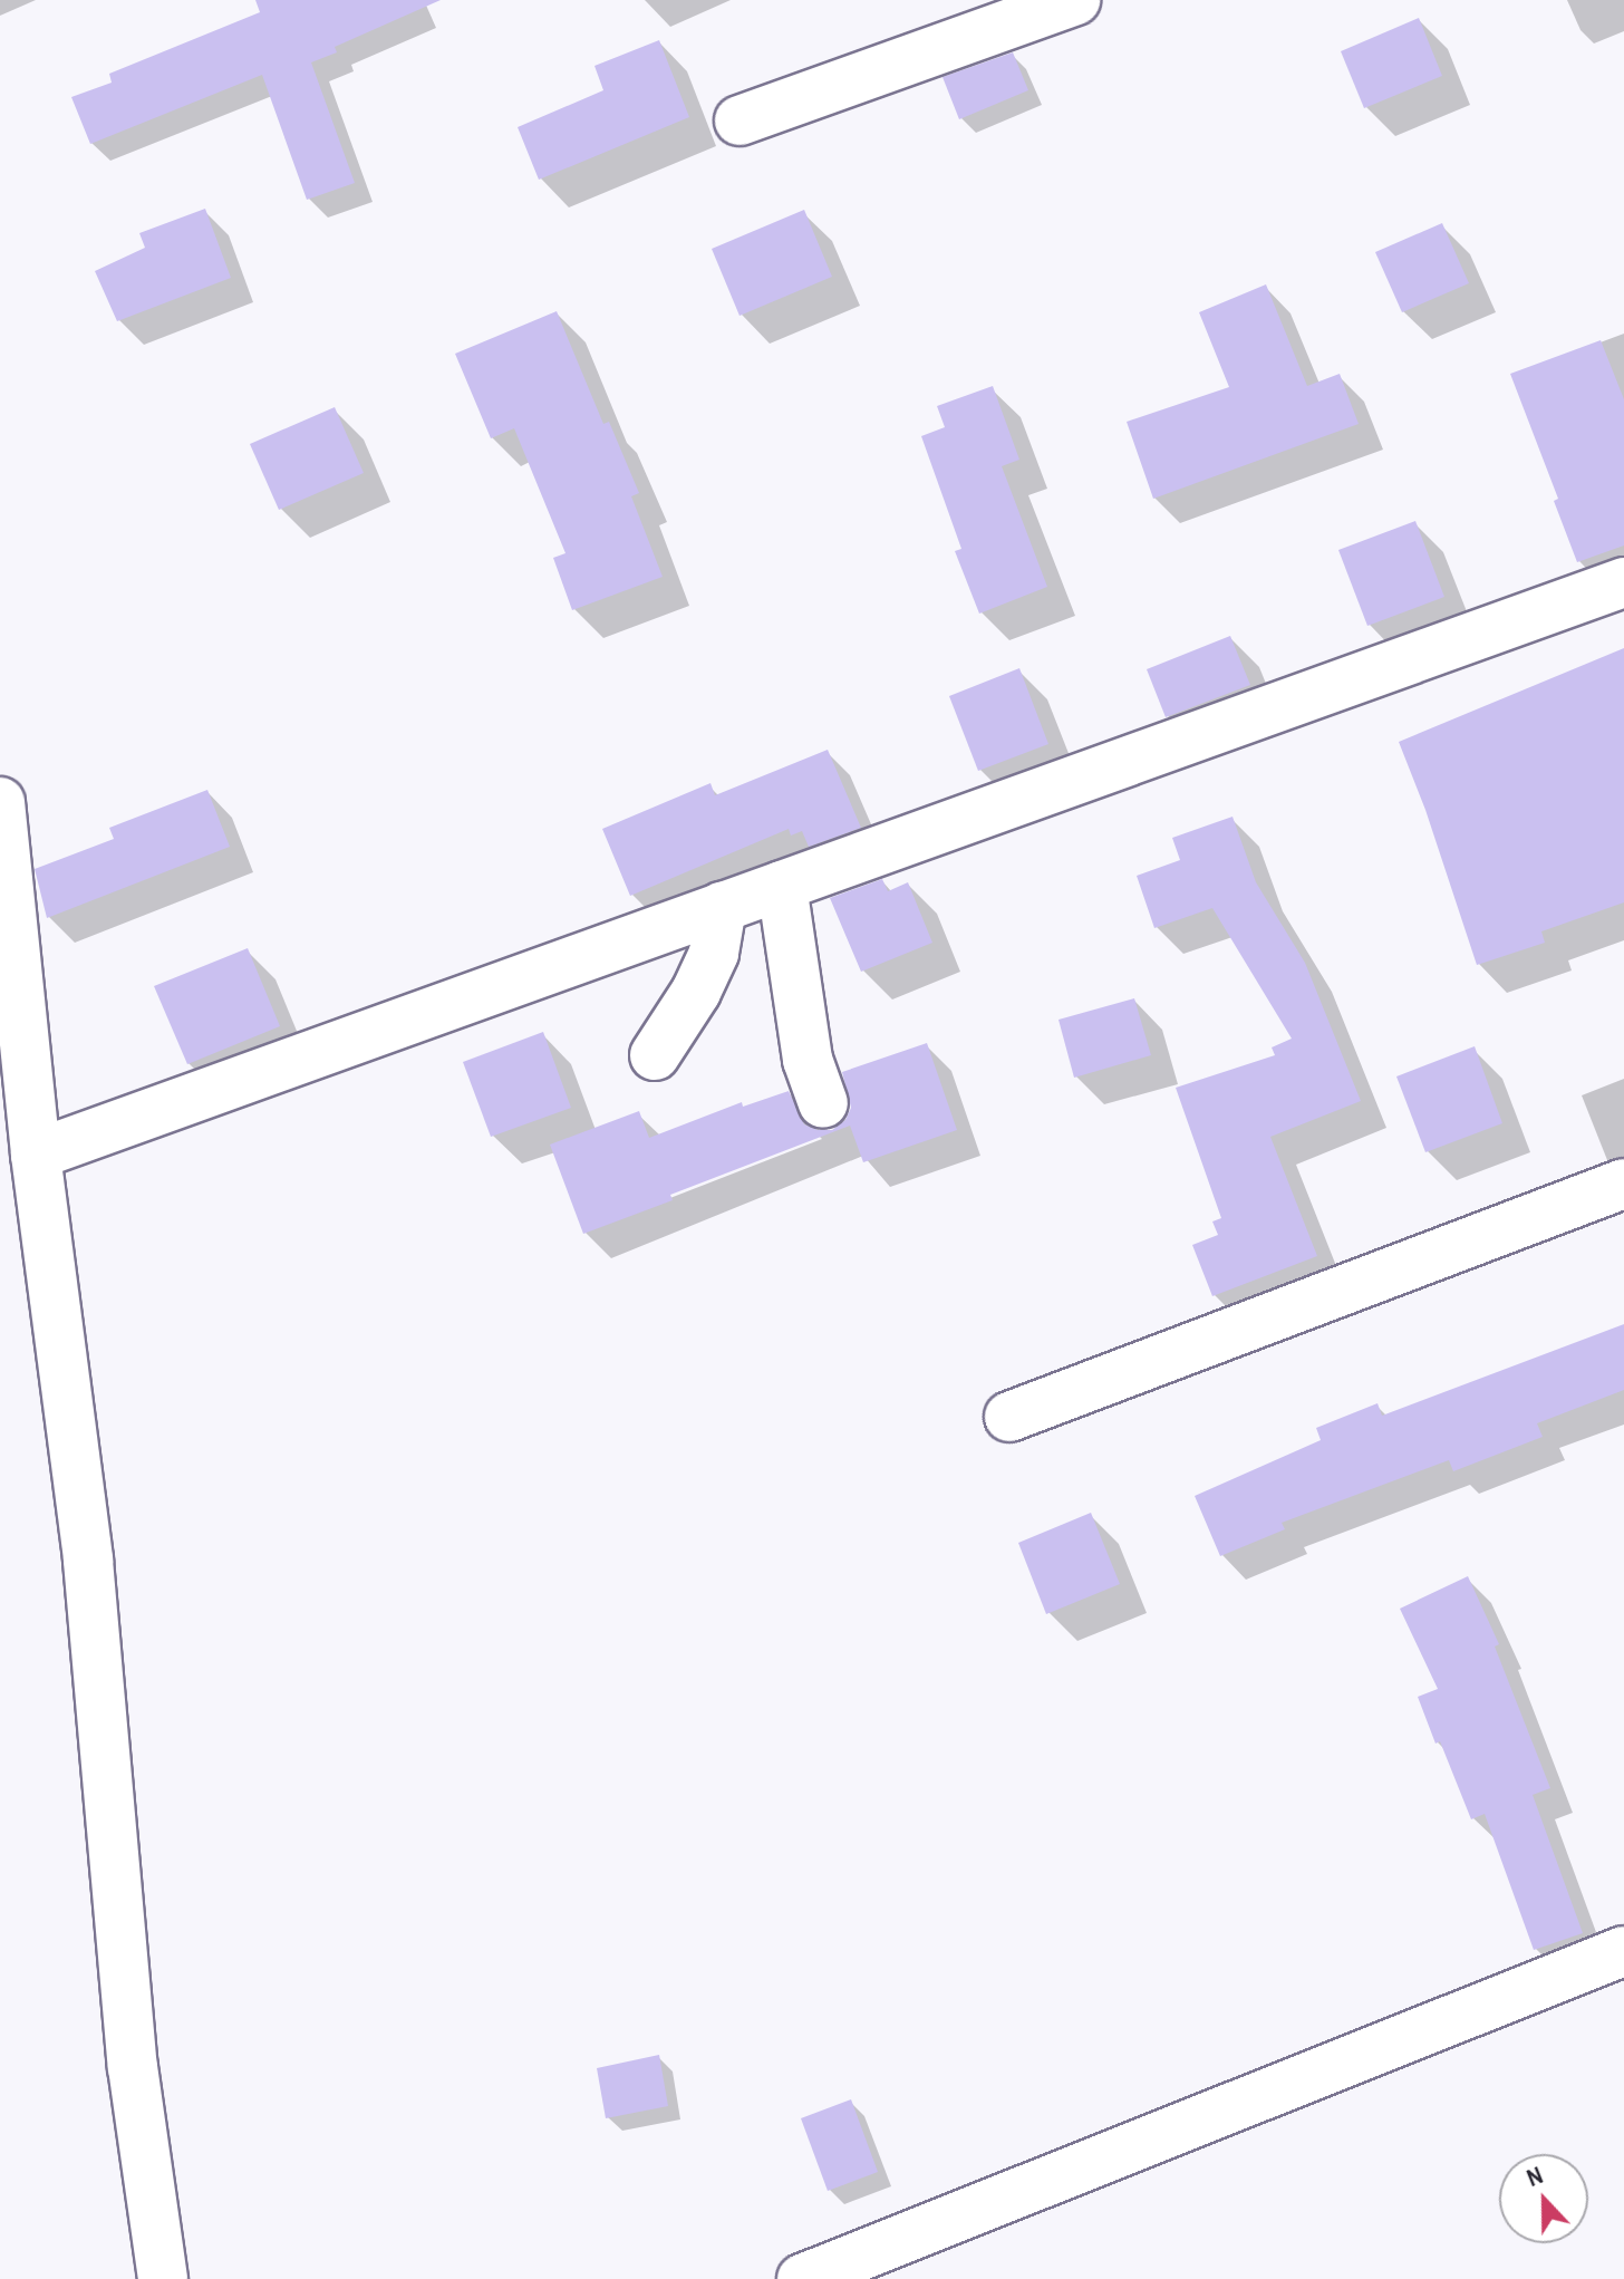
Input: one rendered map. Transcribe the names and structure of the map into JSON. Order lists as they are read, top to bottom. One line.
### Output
{"north":"top"}
